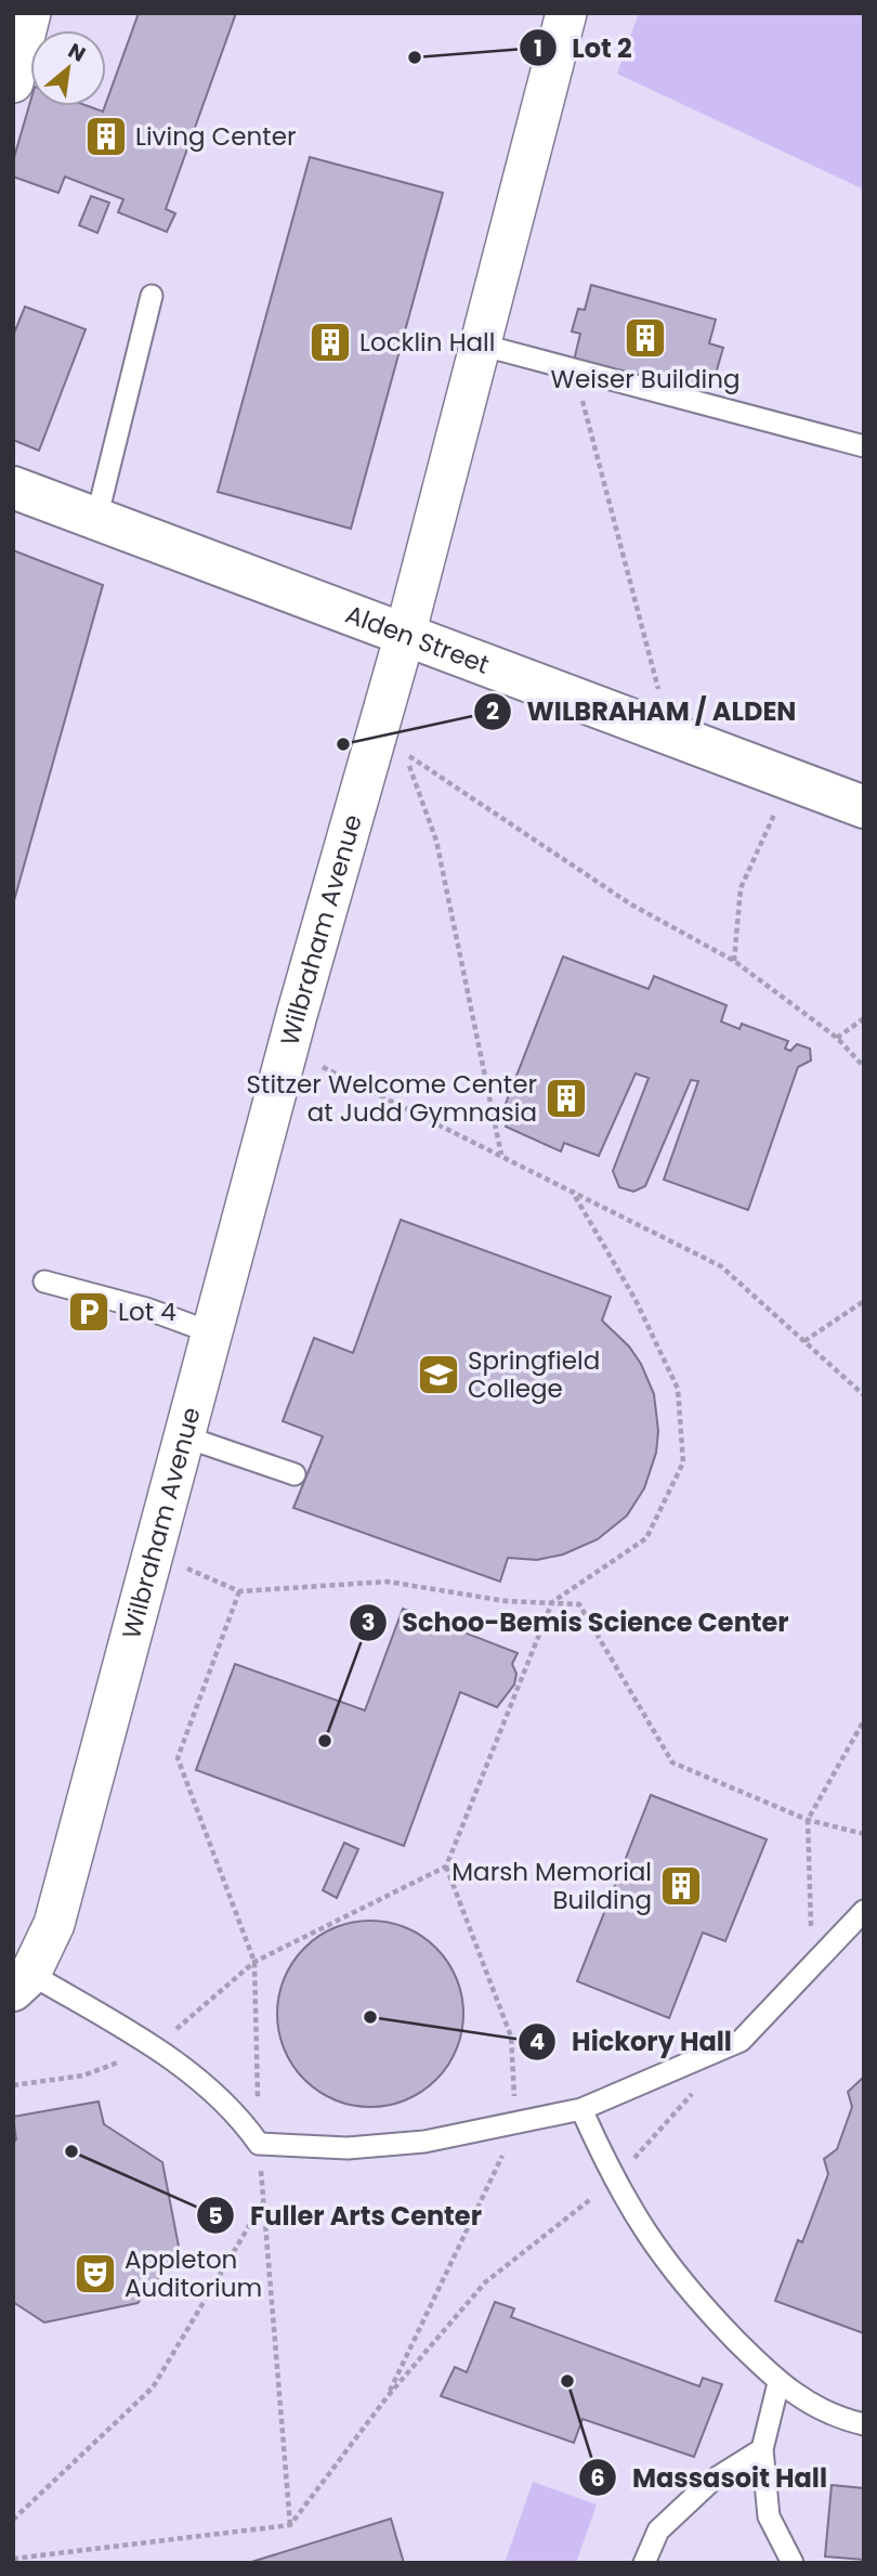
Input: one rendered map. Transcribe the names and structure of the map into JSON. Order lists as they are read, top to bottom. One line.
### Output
{"streets":{"main road":["Alden Street"],"street":["Wilbraham Avenue"]},"crossings":[["Alden Street","Wilbraham Avenue"]],"places":{"other":["Lot 2","WILBRAHAM / ALDEN","Schoo-Bemis Science Center","Hickory Hall","Fuller Arts Center","Massasoit Hall"],"building":["Living Center","Weiser Building","Locklin Hall","Stitzer Welcome Center at Judd Gymnasia","Marsh Memorial Building"],"parking":["Lot 4"],"school or university":["Springfield College"],"theatre":["Appleton Auditorium"]},"north":"top right"}
